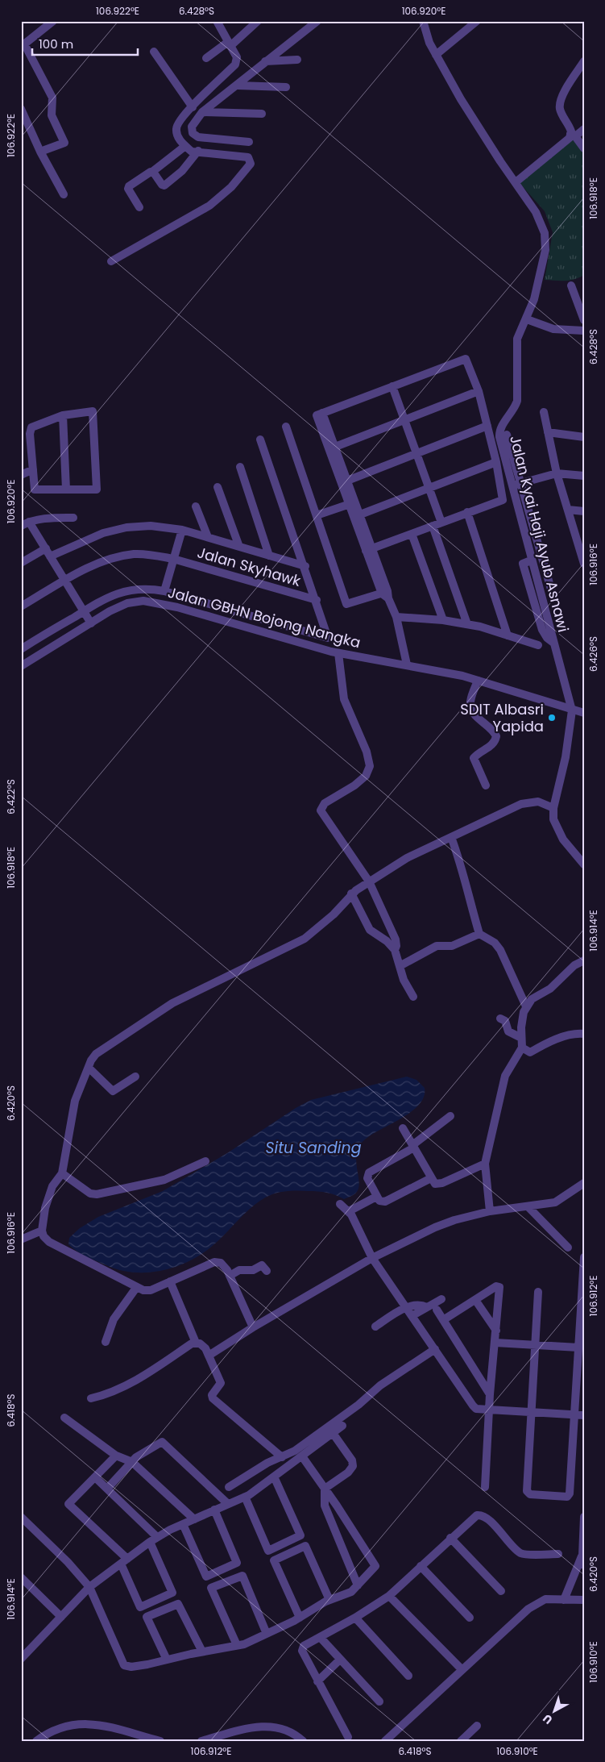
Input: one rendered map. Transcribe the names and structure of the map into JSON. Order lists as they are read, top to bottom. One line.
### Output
{"streets":{"street":["Jalan Kyai Haji Ayub Asnawi","Jalan Skyhawk","Jalan GBHN Bojong Nangka"]},"crossings":[["Jalan Kyai Haji Ayub Asnawi","Jalan GBHN Bojong Nangka"]],"water":["Situ Sanding"],"places":["SDIT Albasri Yapida"],"scale_bar":"100 m","north":"bottom left","coordinates":["106.922°E","6.428°S","106.920°E","106.918°E","106.916°E","6.426°S","6.422°S","106.914°E","6.420°S","106.912°E","6.418°S","106.910°E"]}
